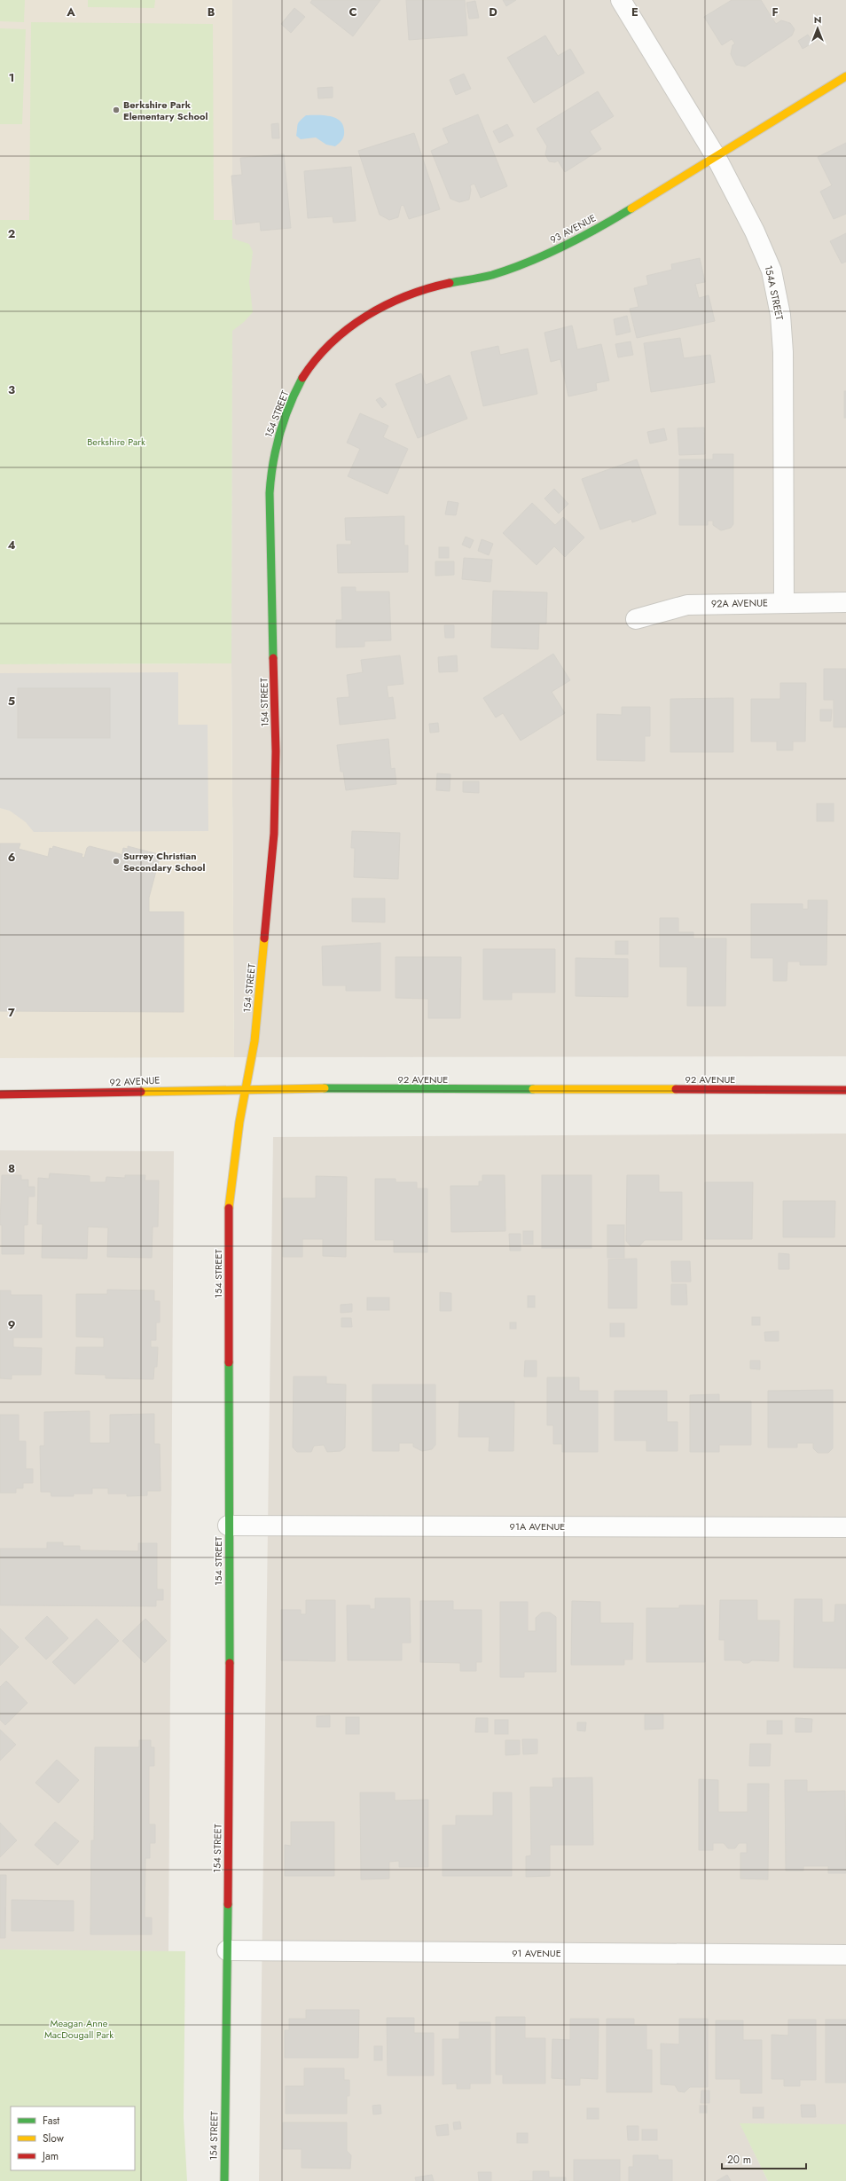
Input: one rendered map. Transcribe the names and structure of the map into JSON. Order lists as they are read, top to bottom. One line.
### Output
{"streets":{"street":["93 AVENUE","154A STREET","154 STREET","92A AVENUE","92 AVENUE","91A AVENUE","91 AVENUE"]},"crossings":[["93 AVENUE","154A STREET"],["93 AVENUE","154 STREET"],["154A STREET","92A AVENUE"],["154 STREET","92 AVENUE"],["154 STREET","91A AVENUE"],["154 STREET","91 AVENUE"]],"parks":["Berkshire Park","Meagan Anne MacDougall Park"],"places":["Berkshire Park Elementary School","Surrey Christian Secondary School"],"legend":["Fast","Slow","Jam"],"scale_bar":"20 m","north":"top","grid":{"columns":["A","B","C","D","E","F"],"rows":["1","2","3","4","5","6","7","8","9"]}}
